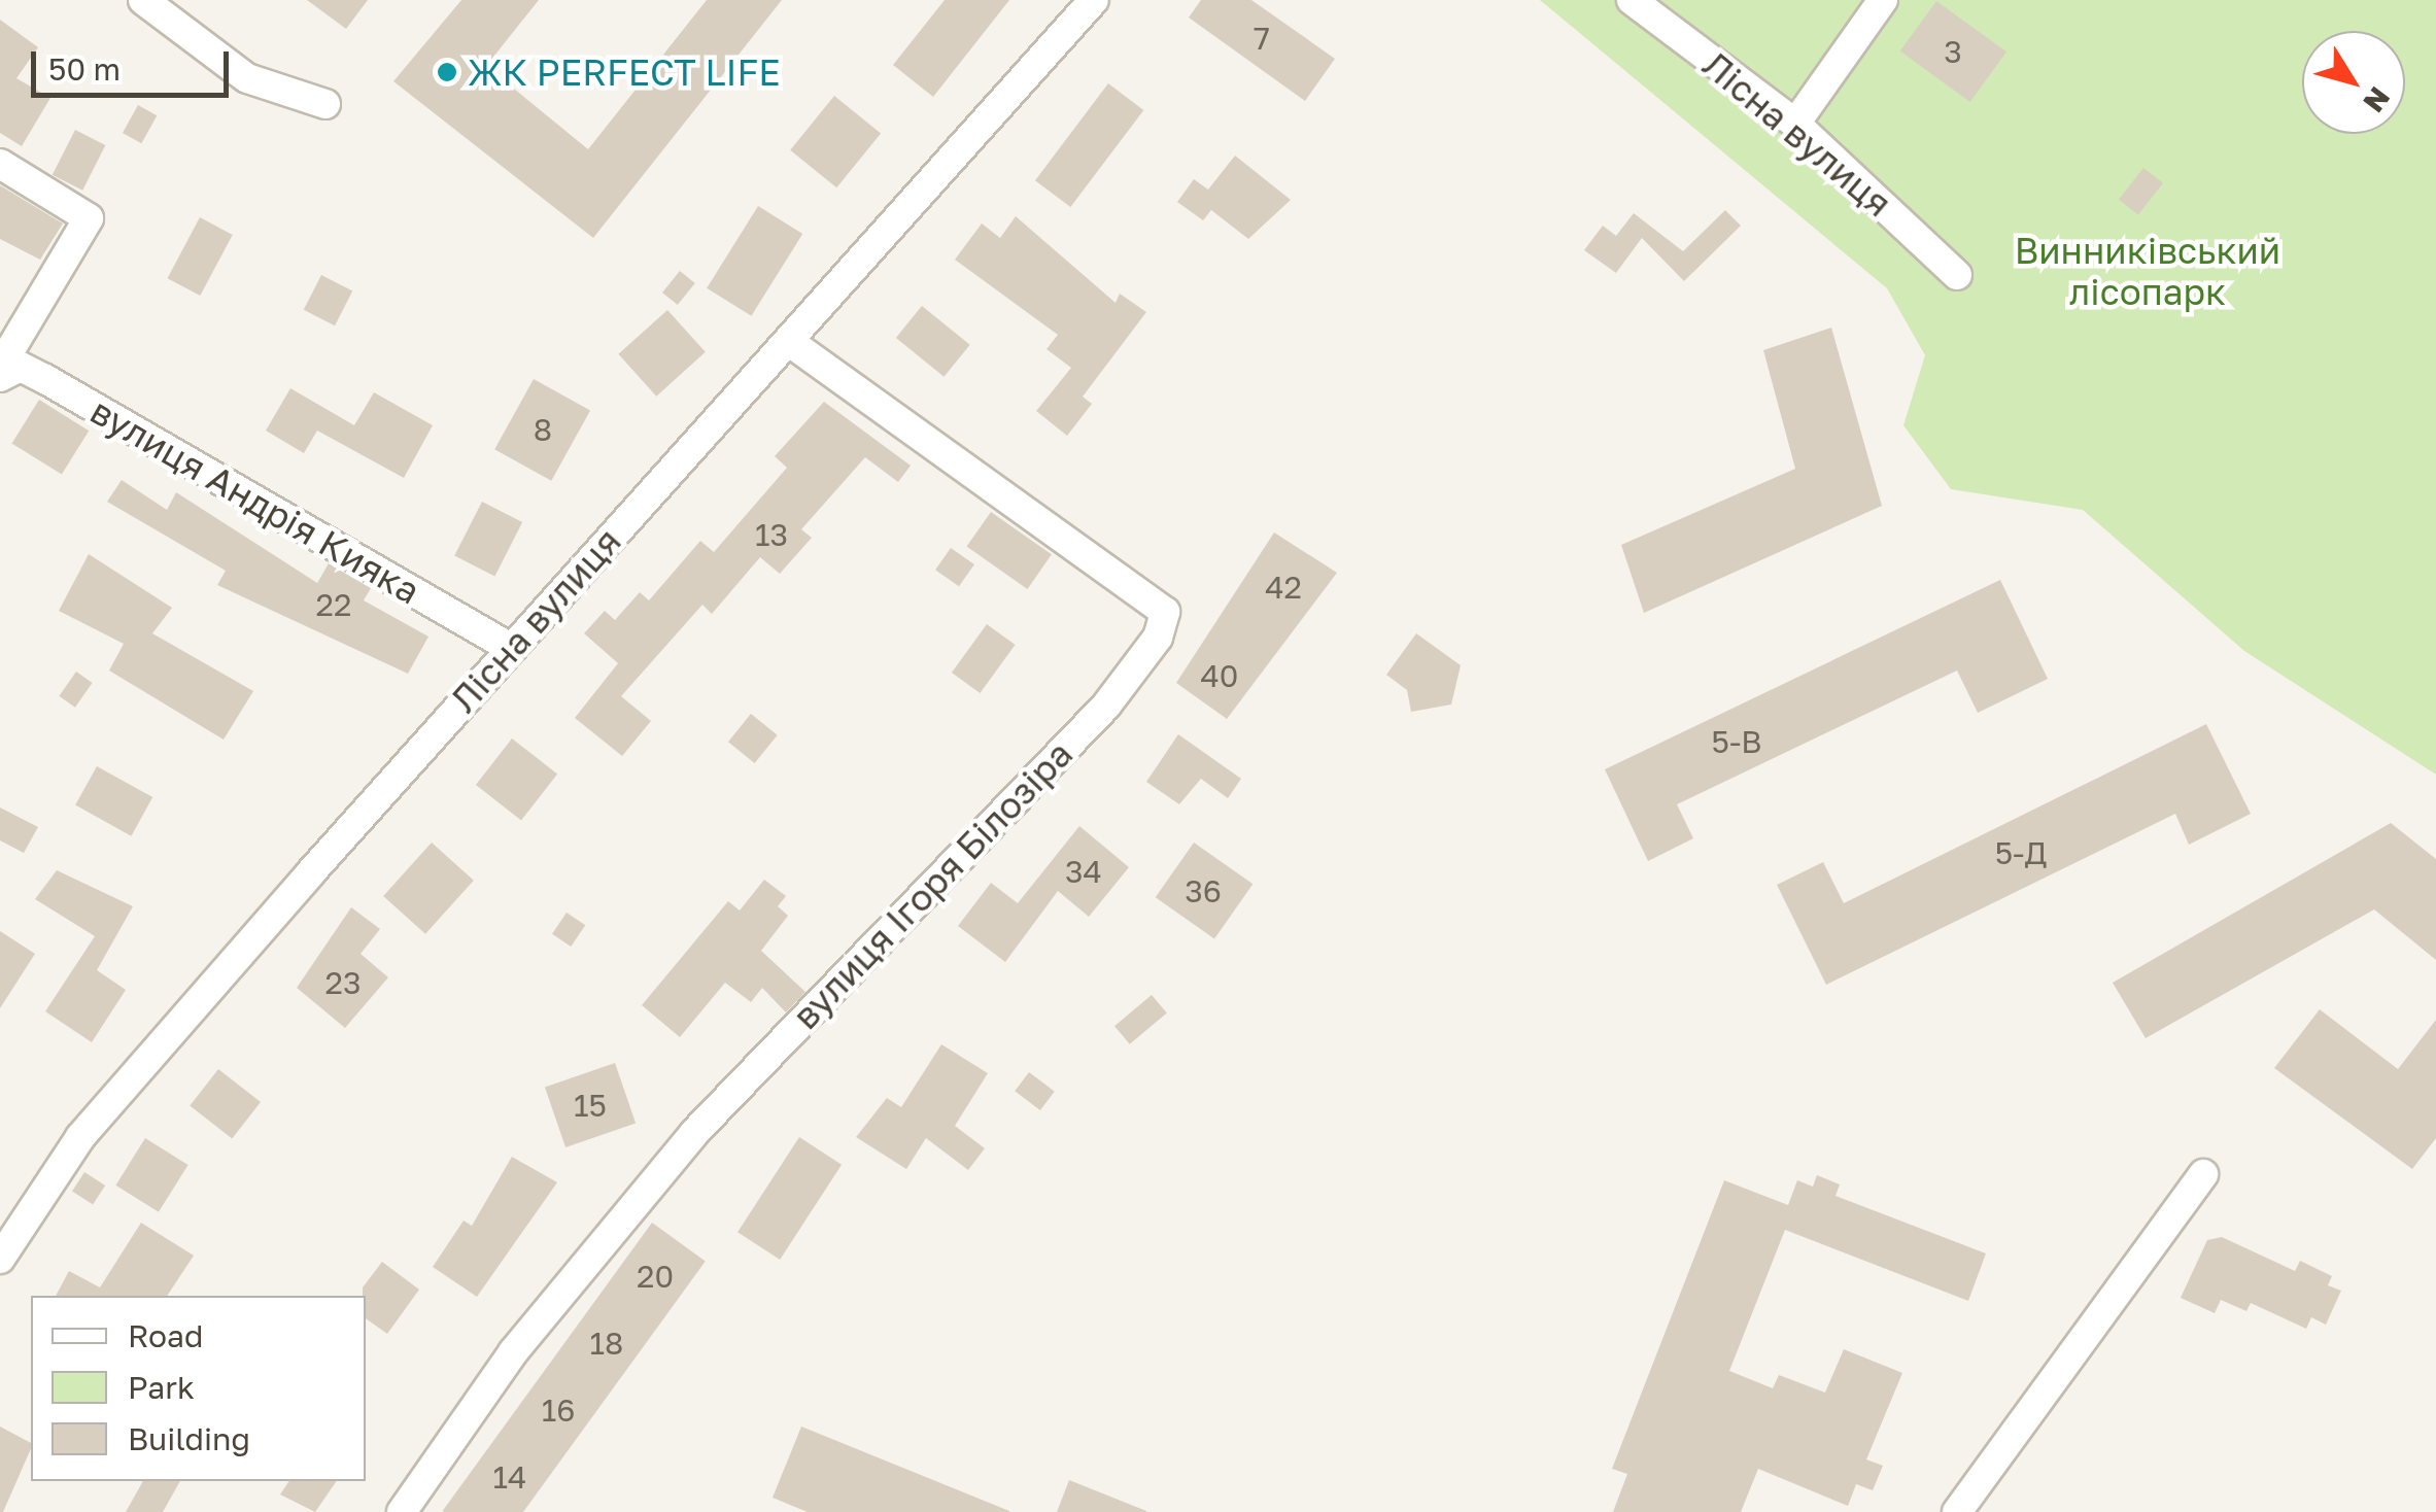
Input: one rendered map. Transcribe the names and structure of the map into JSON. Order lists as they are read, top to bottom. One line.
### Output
{"streets":{"street":["Лісна вулиця","вулиця Андрія Кияка","вулиця Ігоря Білозіра"]},"crossings":[["Лісна вулиця","вулиця Андрія Кияка"],["Лісна вулиця","вулиця Ігоря Білозіра"]],"parks":["Винниківський лісопарк"],"places":["ЖК PERFECT LIFE"],"house_numbers":["7","3","8","13","42","22","40","5-В","5-Д","34","36","23","15","20","18","16","14"],"legend":["Road","Park","Building"],"scale_bar":"50 m","north":"bottom right"}
